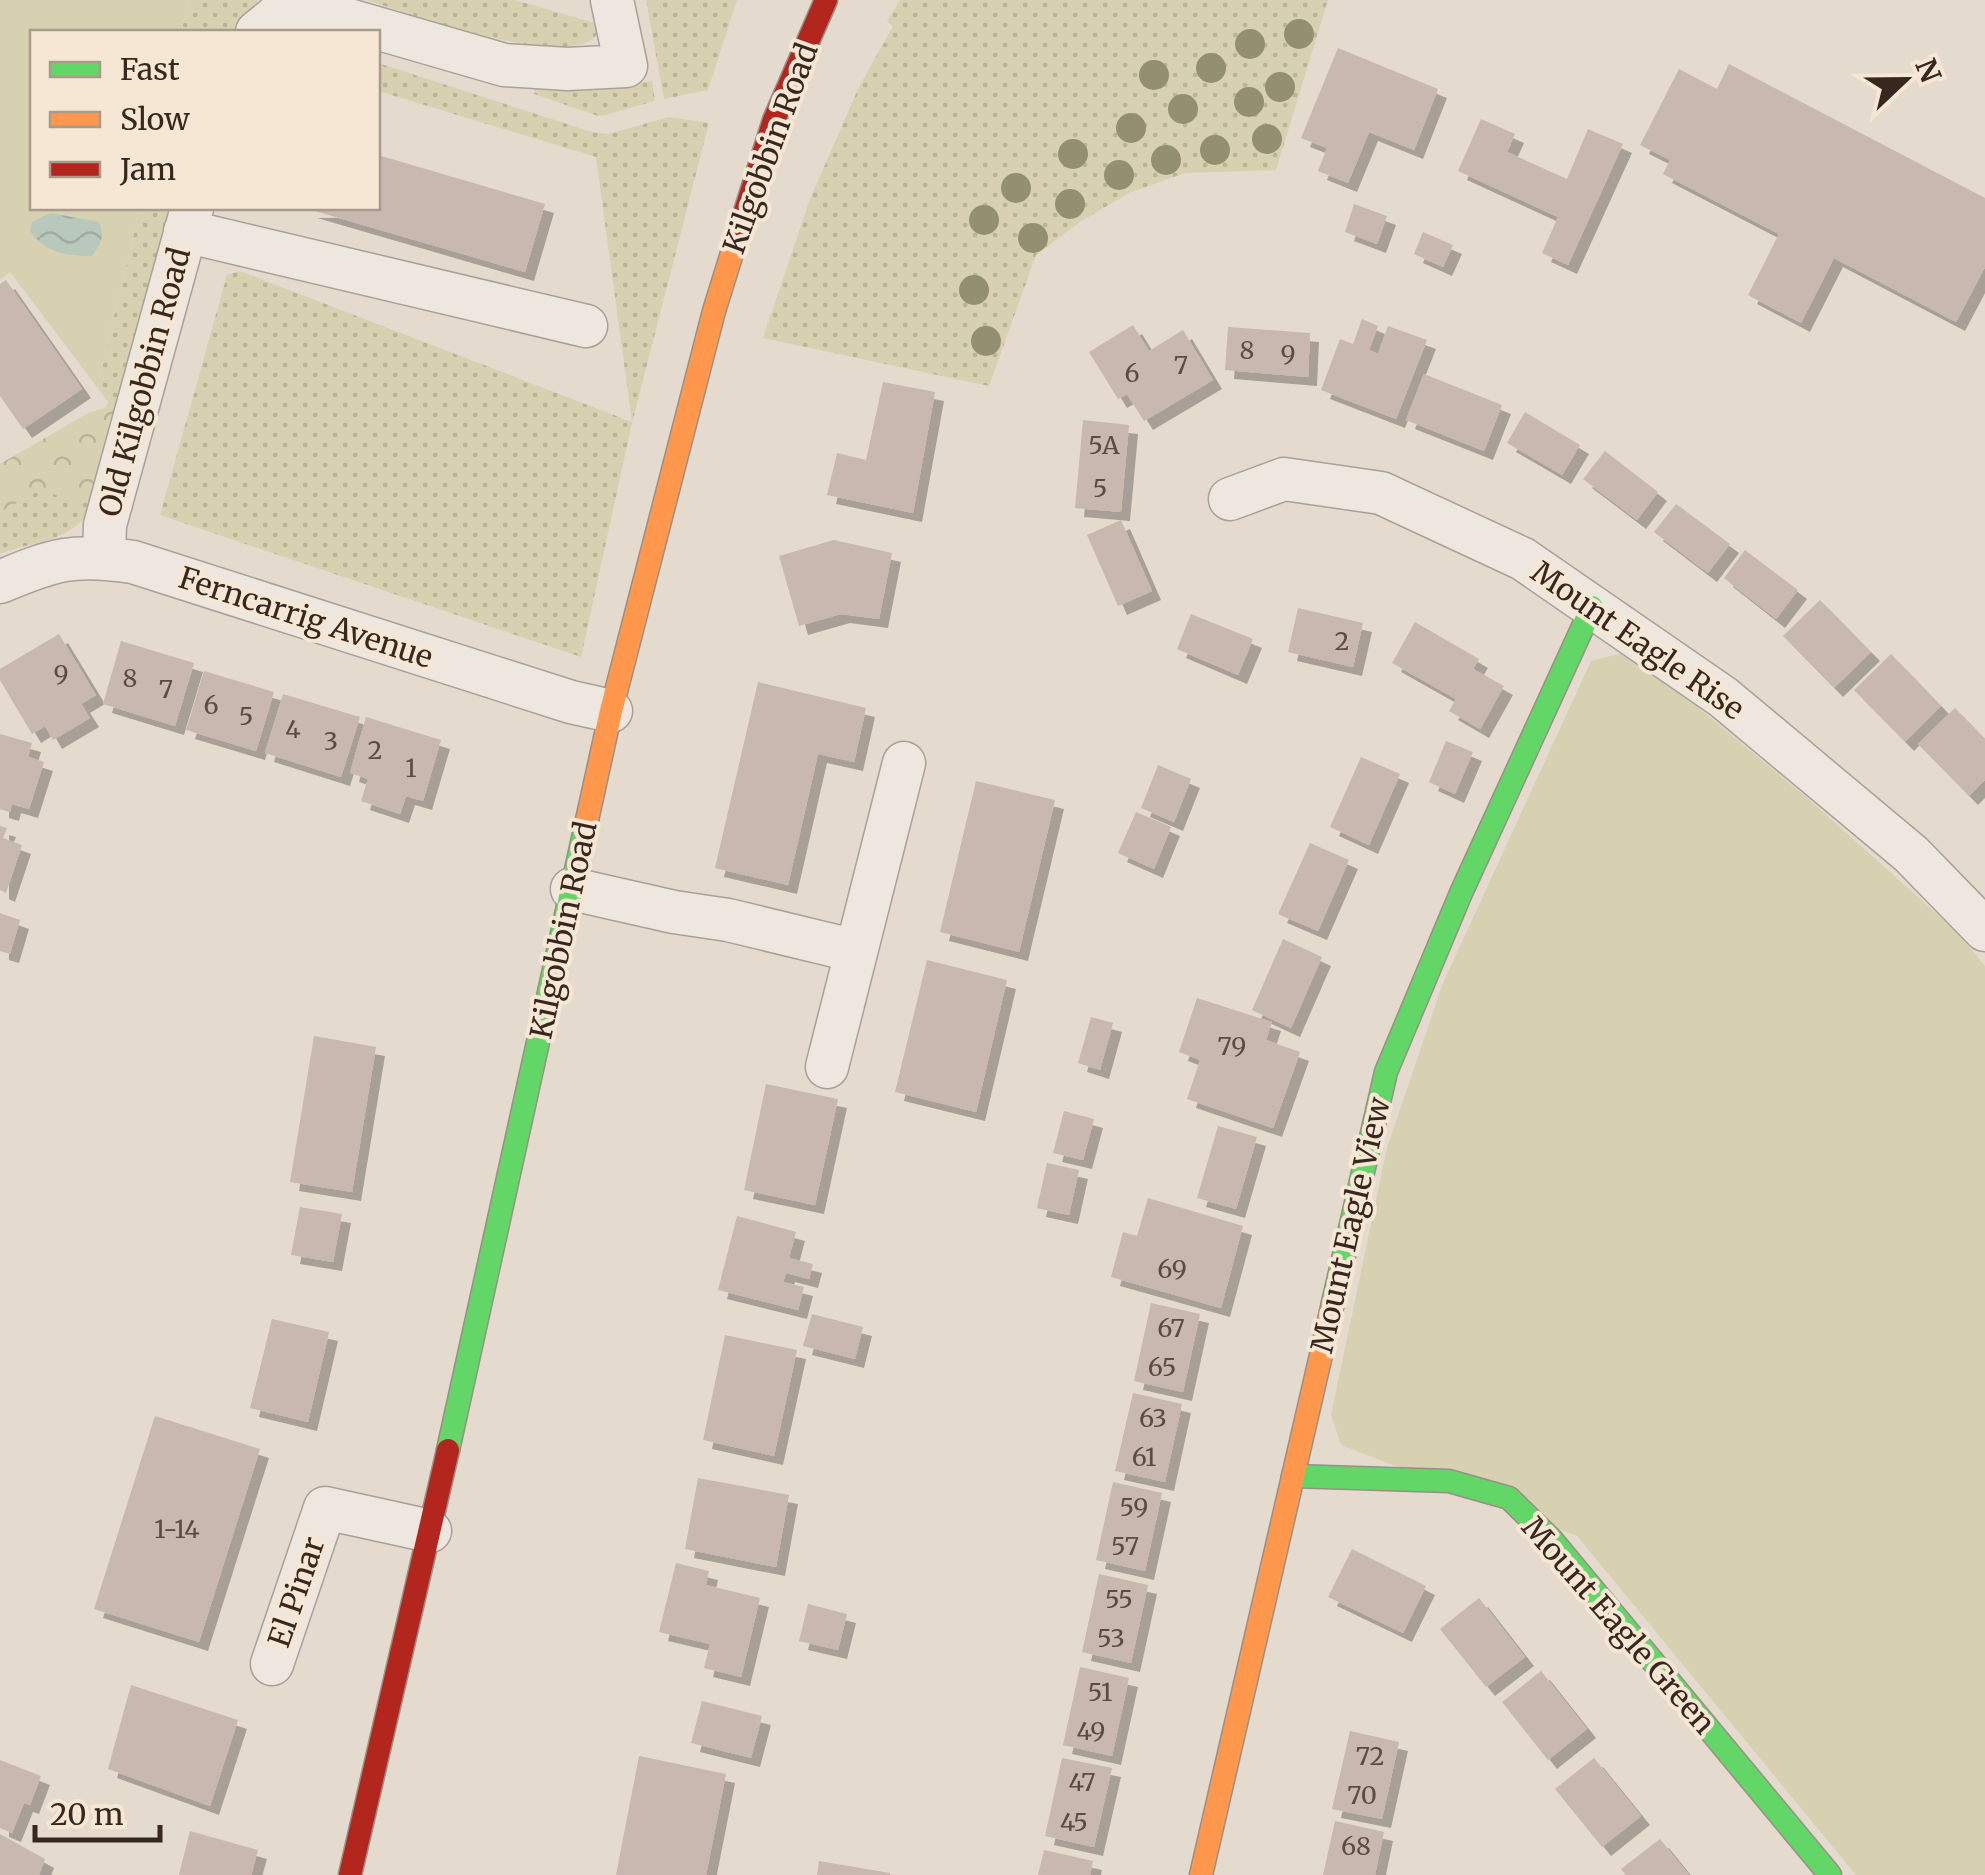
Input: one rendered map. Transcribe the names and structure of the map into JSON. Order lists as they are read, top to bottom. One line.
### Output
{"streets":{"street":["Kilgobbin Road","Old Kilgobbin Road","Ferncarrig Avenue","Mount Eagle Rise","Mount Eagle View","El Pinar","Mount Eagle Green"]},"crossings":[["Kilgobbin Road","Ferncarrig Avenue"],["Kilgobbin Road","El Pinar"],["Old Kilgobbin Road","Ferncarrig Avenue"],["Mount Eagle Rise","Mount Eagle View"],["Mount Eagle View","Mount Eagle Green"]],"house_numbers":["8","9","7","6","5A","5","2","9","8","7","6","5","4","3","2","1","79","69","67","65","63","61","59","1-14","57","55","53","51","49","72","47","70","45","68"],"legend":["Fast","Slow","Jam"],"scale_bar":"20 m","north":"right"}
